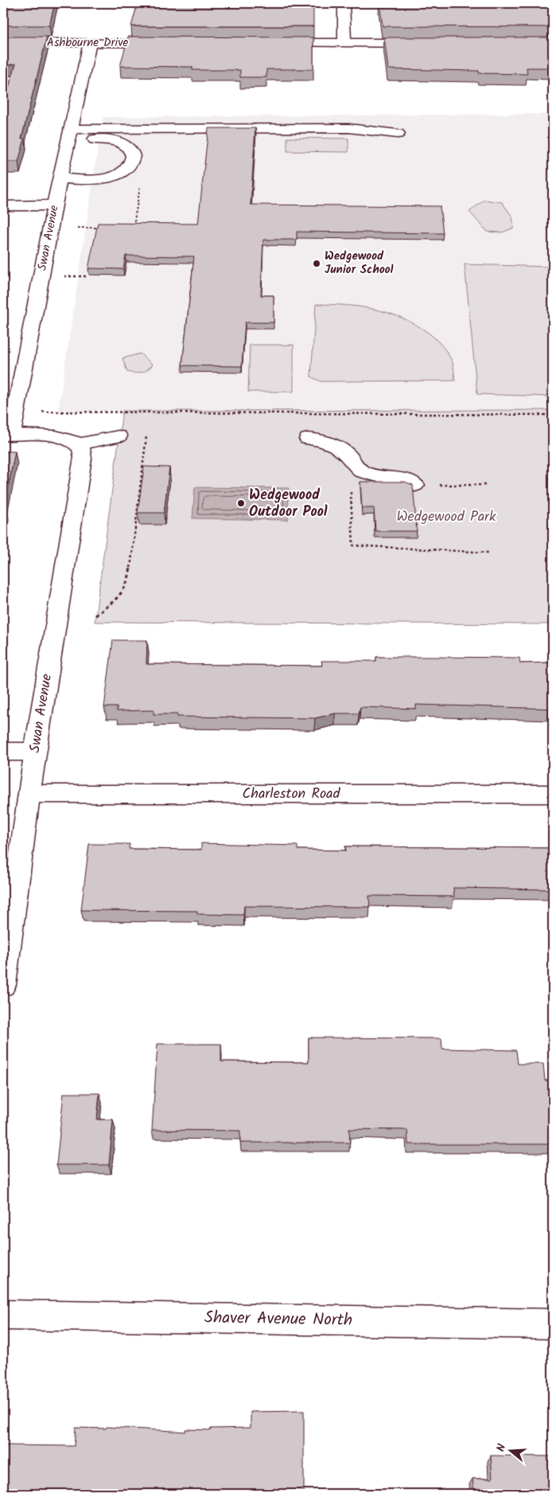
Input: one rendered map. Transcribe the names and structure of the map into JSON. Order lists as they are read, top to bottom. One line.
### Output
{"streets":{"street":["Ashbourne Drive","Swan Avenue","Charleston Road","Shaver Avenue North"]},"crossings":[["Ashbourne Drive","Swan Avenue"],["Swan Avenue","Charleston Road"]],"parks":["Wedgewood Park"],"places":["Wedgewood Junior School","Wedgewood Outdoor Pool"],"north":"left"}
